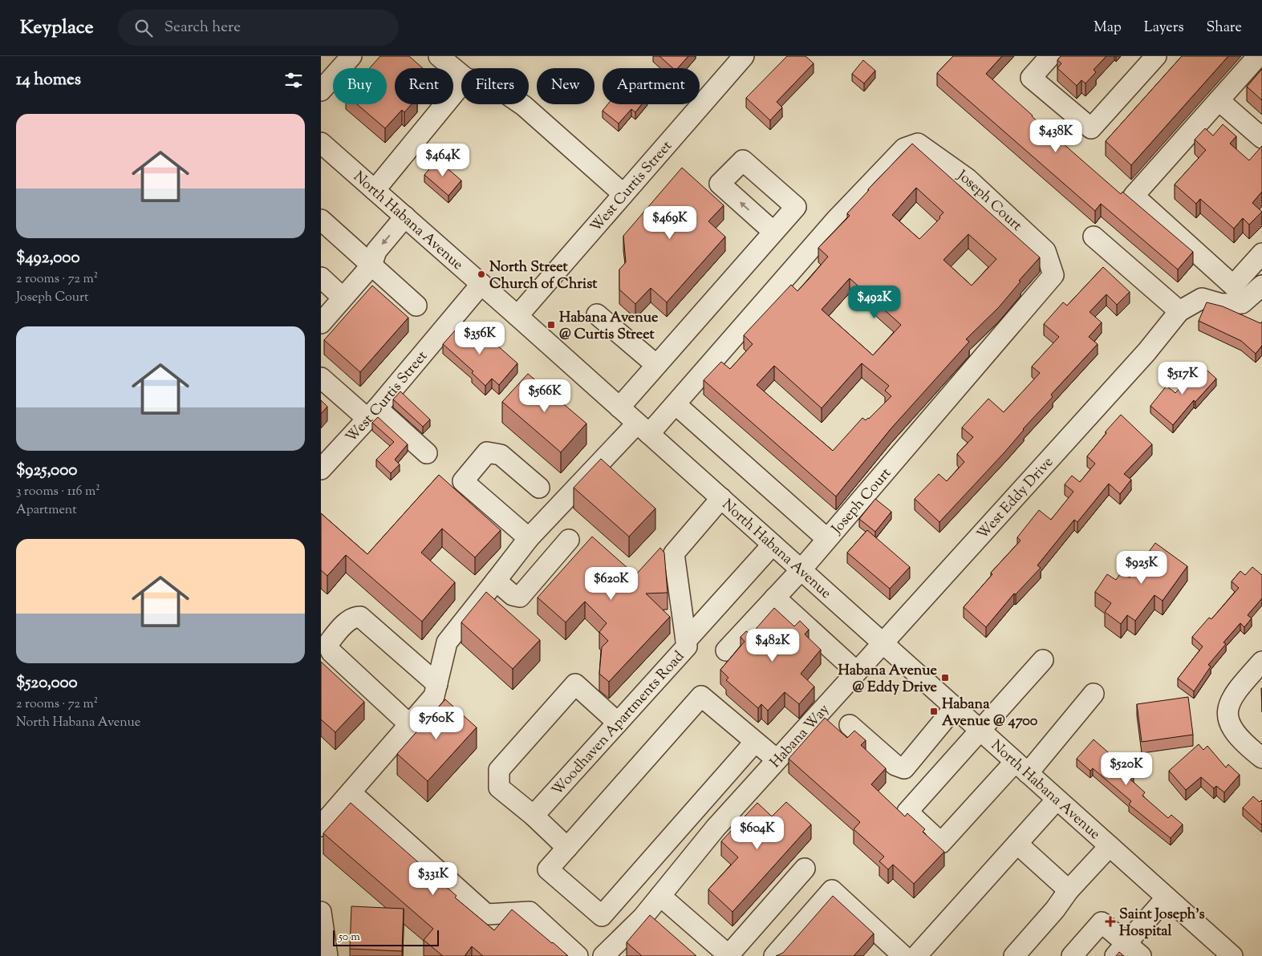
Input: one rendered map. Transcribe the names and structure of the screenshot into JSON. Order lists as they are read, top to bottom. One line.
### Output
{"streets":{"street":["West Curtis Street","Joseph Court","North Habana Avenue","West Eddy Drive","Woodhaven Apartments Road","Habana Way"]},"crossings":[["West Curtis Street","North Habana Avenue"],["Joseph Court","North Habana Avenue"],["North Habana Avenue","West Eddy Drive"],["North Habana Avenue","Woodhaven Apartments Road"],["North Habana Avenue","Habana Way"],["West Eddy Drive","Habana Way"]],"places":{"other":["North Street Church of Christ"],"transit":["Habana Avenue @ Curtis Street","Habana Avenue @ Eddy Drive","Habana Avenue @ 4700"],"health":["Saint Joseph's Hospital"]},"scale_bar":"50 m","page":{"header":"Keyplace","search":"Search here","nav":["Map","Layers","Share"],"heading":"14 homes","chip":["Buy","Rent","Filters","New","Apartment"],"list":[{"name":"$492,000","note":"2 rooms · 72 m² · Joseph Court"},{"name":"$925,000","note":"3 rooms · 116 m² · Apartment"},{"name":"$520,000","note":"2 rooms · 72 m² · North Habana Avenue"}],"price":["$438K","$464K","$469K","$492K","$356K","$517K","$566K","$925K","$620K","$482K","$760K","$520K","$604K","$331K"],"scale":"50 m"}}
